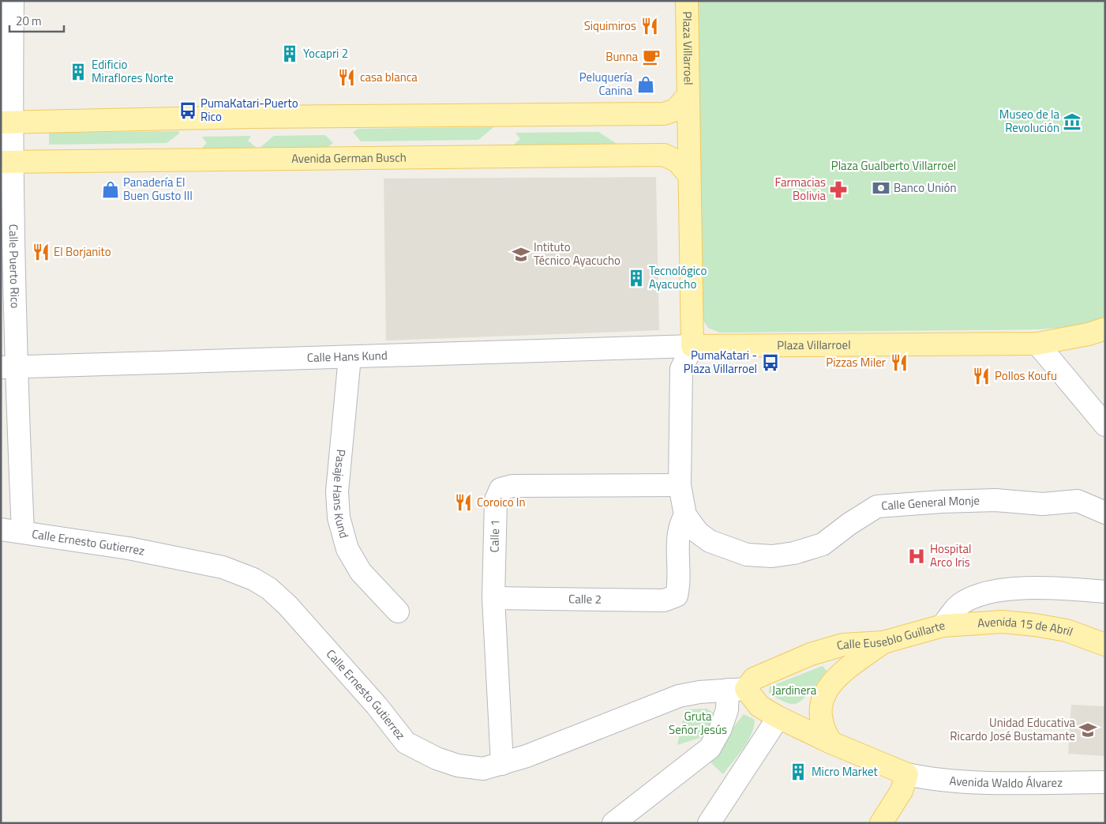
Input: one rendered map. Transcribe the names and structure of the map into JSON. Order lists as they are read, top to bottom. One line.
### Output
{"streets":{"main road":["Plaza Villarroel","Avenida German Busch","Avenida 15 de Abril","Calle Euseblo Guillarte"],"street":["Calle Puerto Rico","Calle Hans Kund","Pasaje Hans Kund","Calle General Monje","Calle 1","Calle Ernesto Gutierrez","Calle 2","Avenida Waldo Álvarez"]},"crossings":[["Plaza Villarroel","Avenida German Busch"],["Plaza Villarroel","Calle Hans Kund"],["Plaza Villarroel","Calle General Monje"],["Avenida German Busch","Calle Puerto Rico"],["Calle Puerto Rico","Calle Hans Kund"],["Calle Puerto Rico","Calle Ernesto Gutierrez"],["Calle Hans Kund","Pasaje Hans Kund"],["Calle Hans Kund","Calle General Monje"],["Calle General Monje","Calle 1"],["Calle General Monje","Calle 2"],["Calle 1","Calle Ernesto Gutierrez"],["Calle 1","Calle 2"],["Calle Ernesto Gutierrez","Calle Euseblo Guillarte"],["Avenida 15 de Abril","Calle Euseblo Guillarte"]],"parks":["Plaza Gualberto Villarroel","Jardinera","Gruta Señor Jesús"],"places":{"restaurant":["Siquimiros","casa blanca","El Borjanito","Pizzas Miler","Pollos Koufu","Coroico In"],"building":["Yocapri 2","Edificio Miraflores Norte","Tecnológico Ayacucho","Micro Market"],"cafe":["Bunna"],"shop":["Peluquería Canina","Panadería El Buen Gusto III"],"bus stop":["PumaKatari-Puerto Rico","PumaKatari - Plaza Villarroel"],"museum":["Museo de la Revolución"],"bank":["Banco Unión"],"pharmacy":["Farmacias Bolivia"],"school or university":["Intituto Técnico Ayacucho","Unidad Educativa Ricardo José Bustamante"],"hospital":["Hospital Arco Iris"]},"scale_bar":"20 m"}
